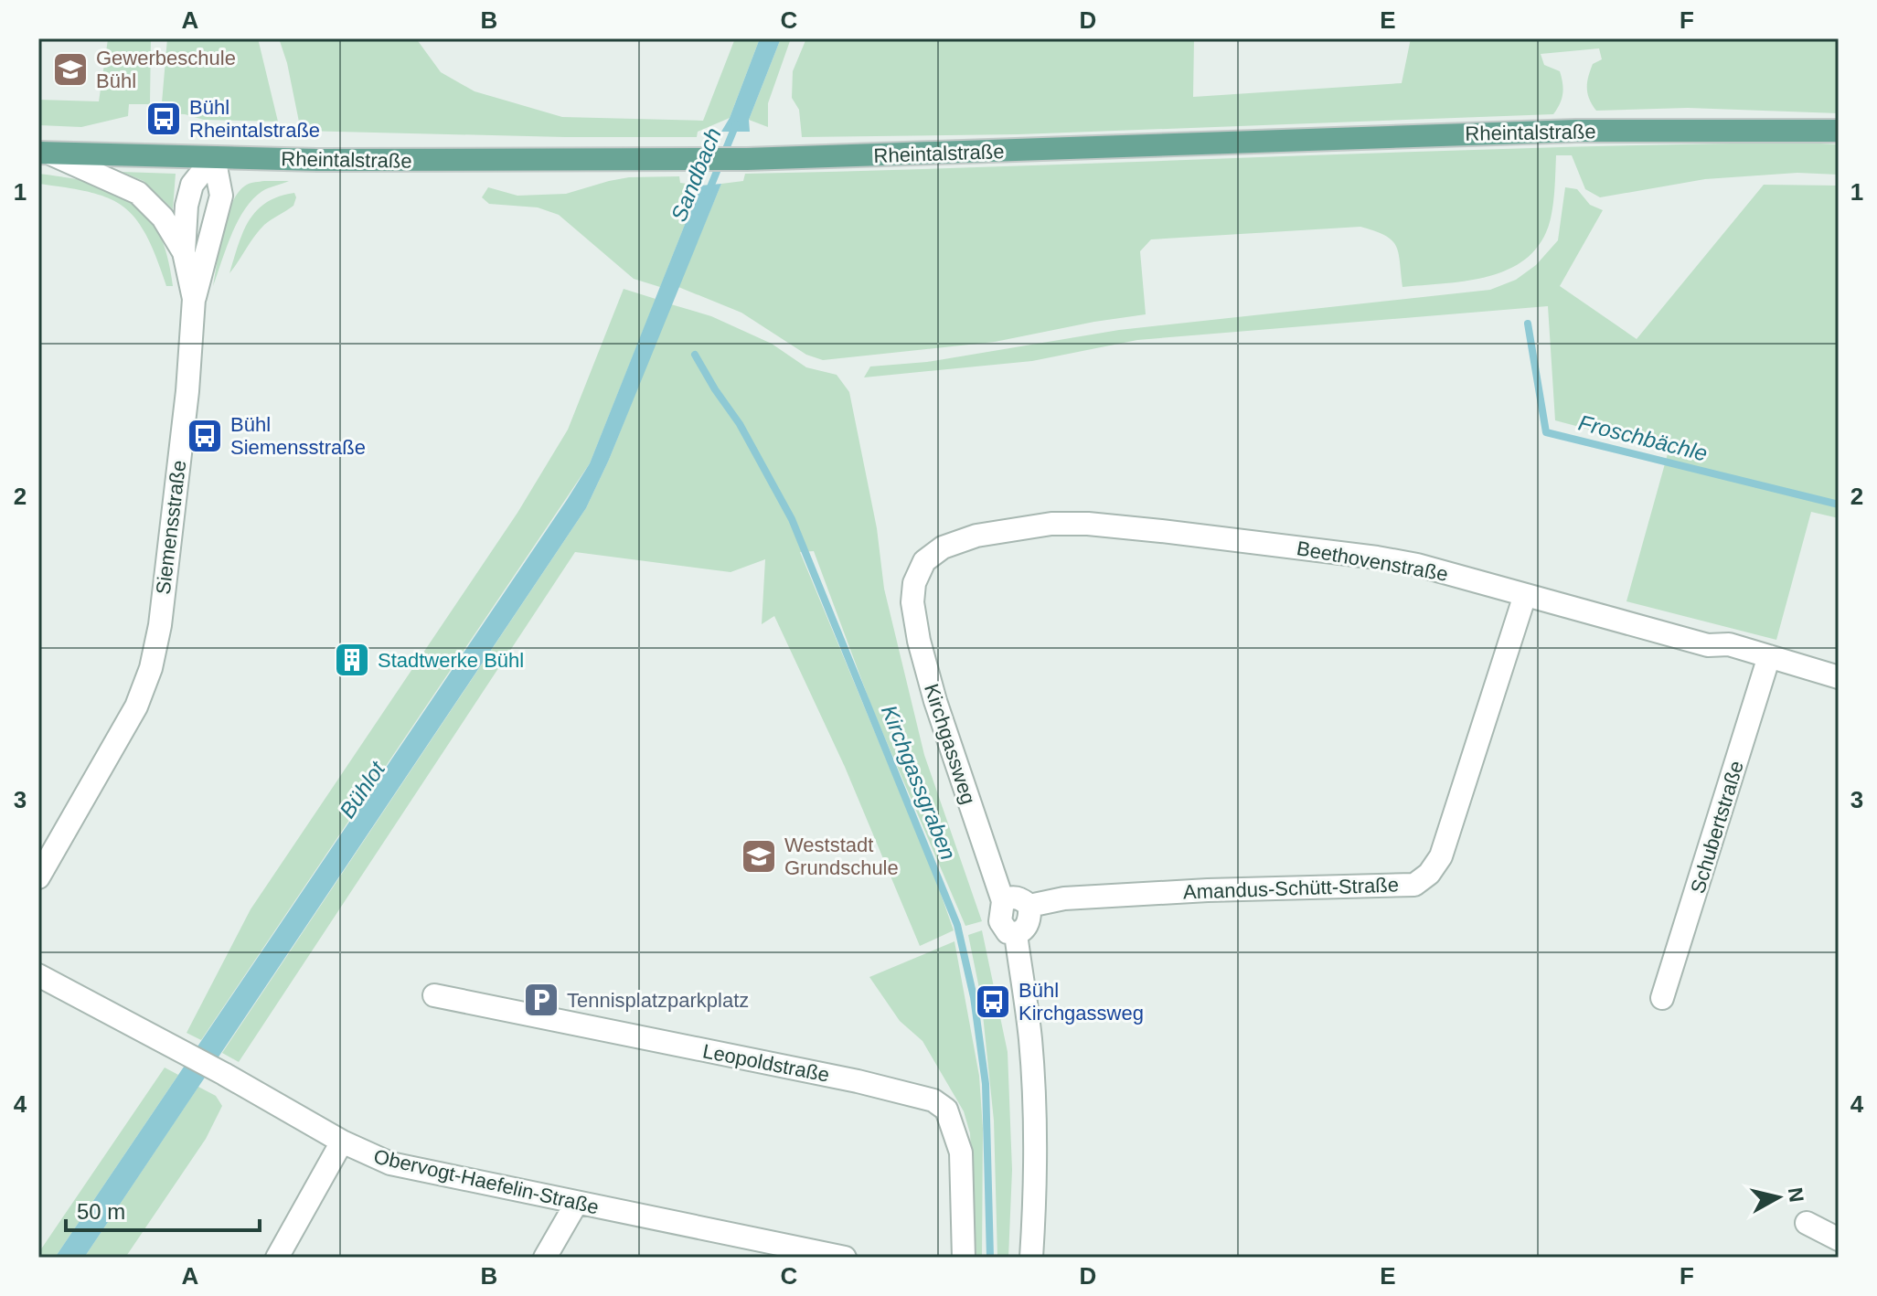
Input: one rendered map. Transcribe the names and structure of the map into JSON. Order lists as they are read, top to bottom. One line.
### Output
{"streets":{"main road":["Rheintalstraße"],"street":["Siemensstraße","Beethovenstraße","Kirchgassweg","Schubertstraße","Amandus-Schütt-Straße","Leopoldstraße","Obervogt-Haefelin-Straße"]},"crossings":[["Rheintalstraße","Siemensstraße"],["Beethovenstraße","Kirchgassweg"],["Beethovenstraße","Schubertstraße"],["Beethovenstraße","Amandus-Schütt-Straße"],["Kirchgassweg","Amandus-Schütt-Straße"]],"water":["Sandbach","Froschbächle","Kirchgassgraben","Bühlot"],"places":{"school or university":["Gewerbeschule Bühl","Weststadt Grundschule"],"bus stop":["Bühl Rheintalstraße","Bühl Siemensstraße","Bühl Kirchgassweg"],"building":["Stadtwerke Bühl"],"parking":["Tennisplatzparkplatz"]},"scale_bar":"50 m","north":"right","grid":{"columns":["A","B","C","D","E","F"],"rows":["1","2","3","4"]}}
